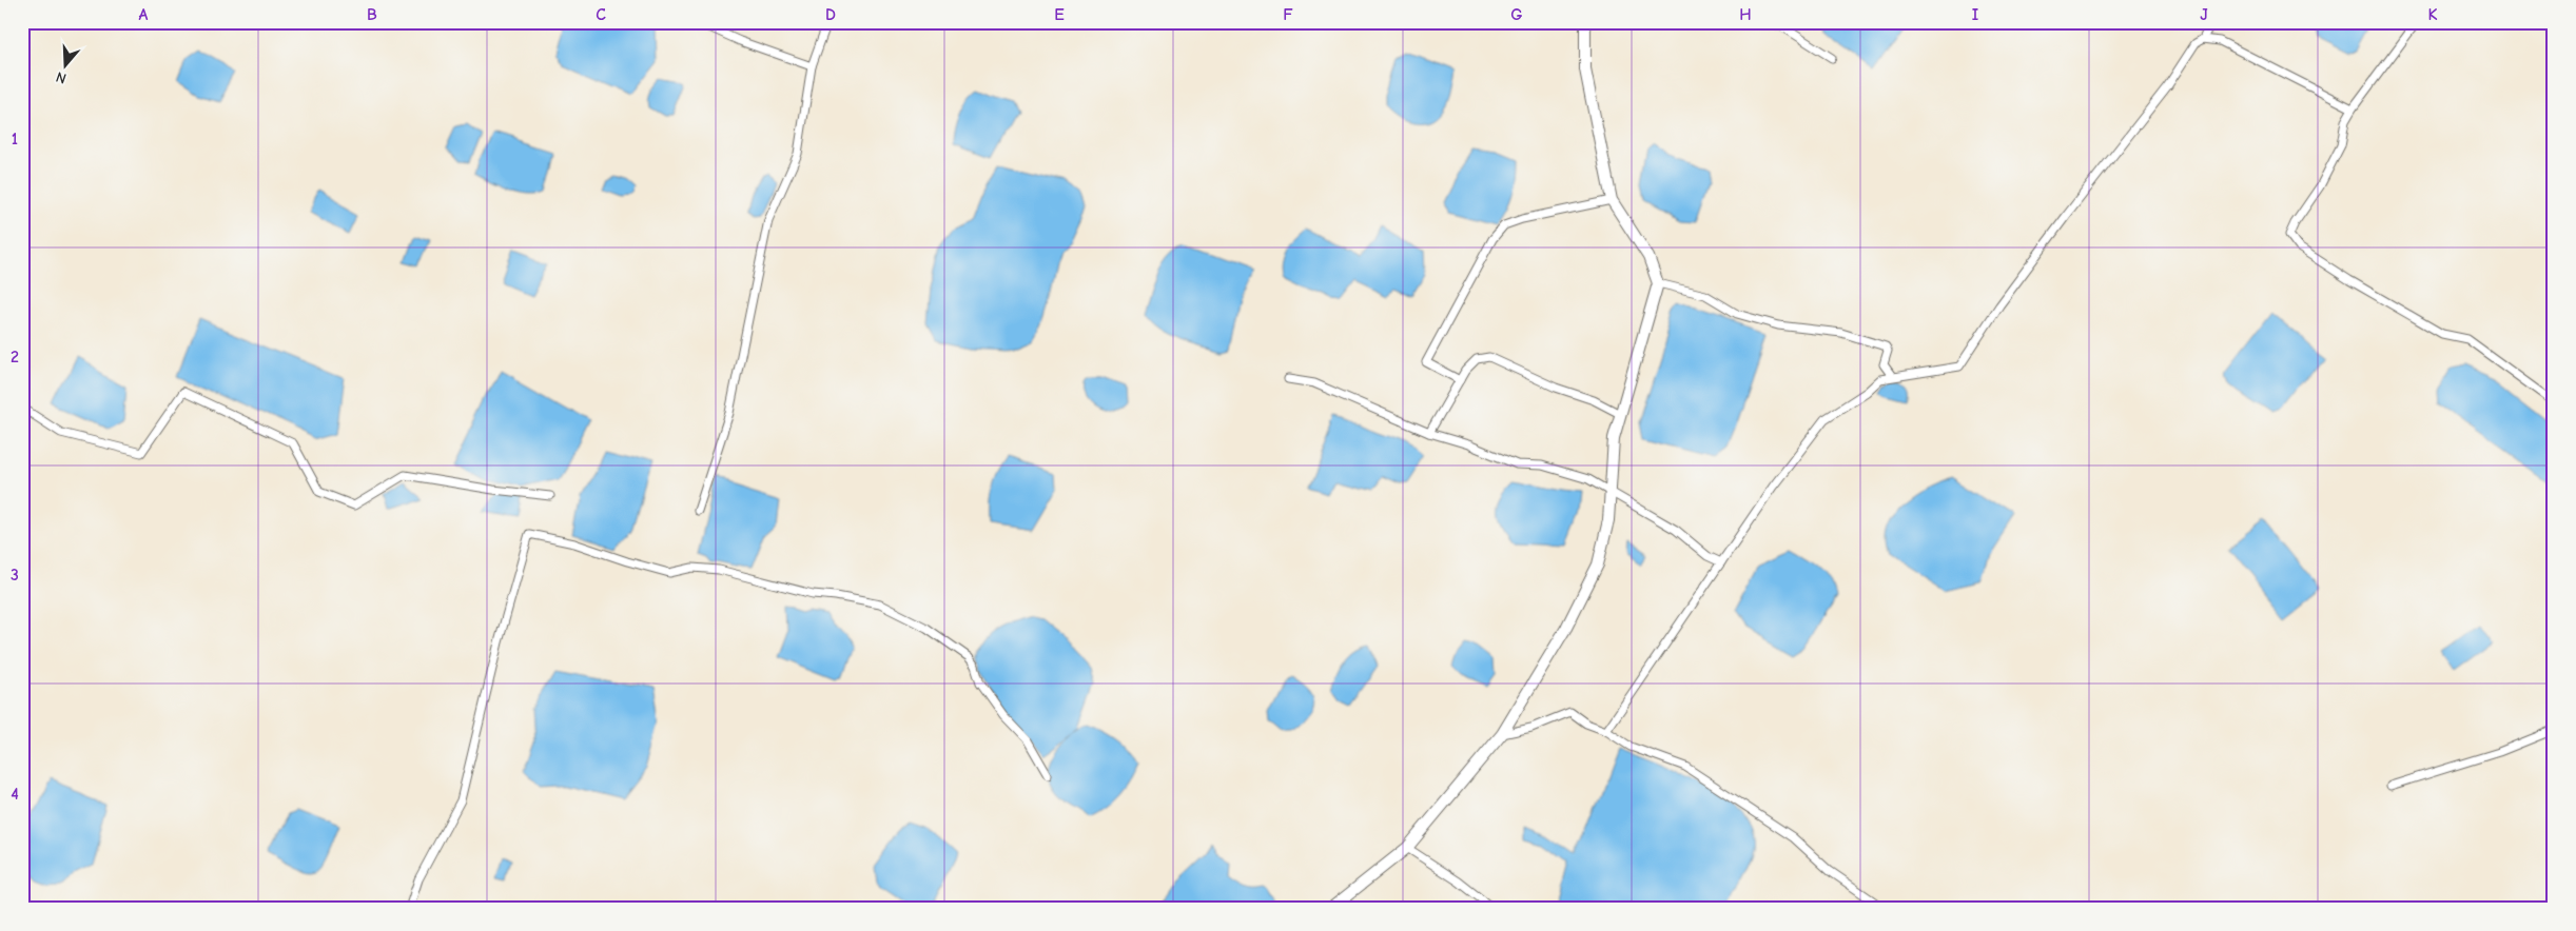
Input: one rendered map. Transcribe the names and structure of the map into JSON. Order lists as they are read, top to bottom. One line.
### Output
{"north":"bottom","grid":{"columns":["A","B","C","D","E","F","G","H","I","J","K"],"rows":["1","2","3","4"]}}
